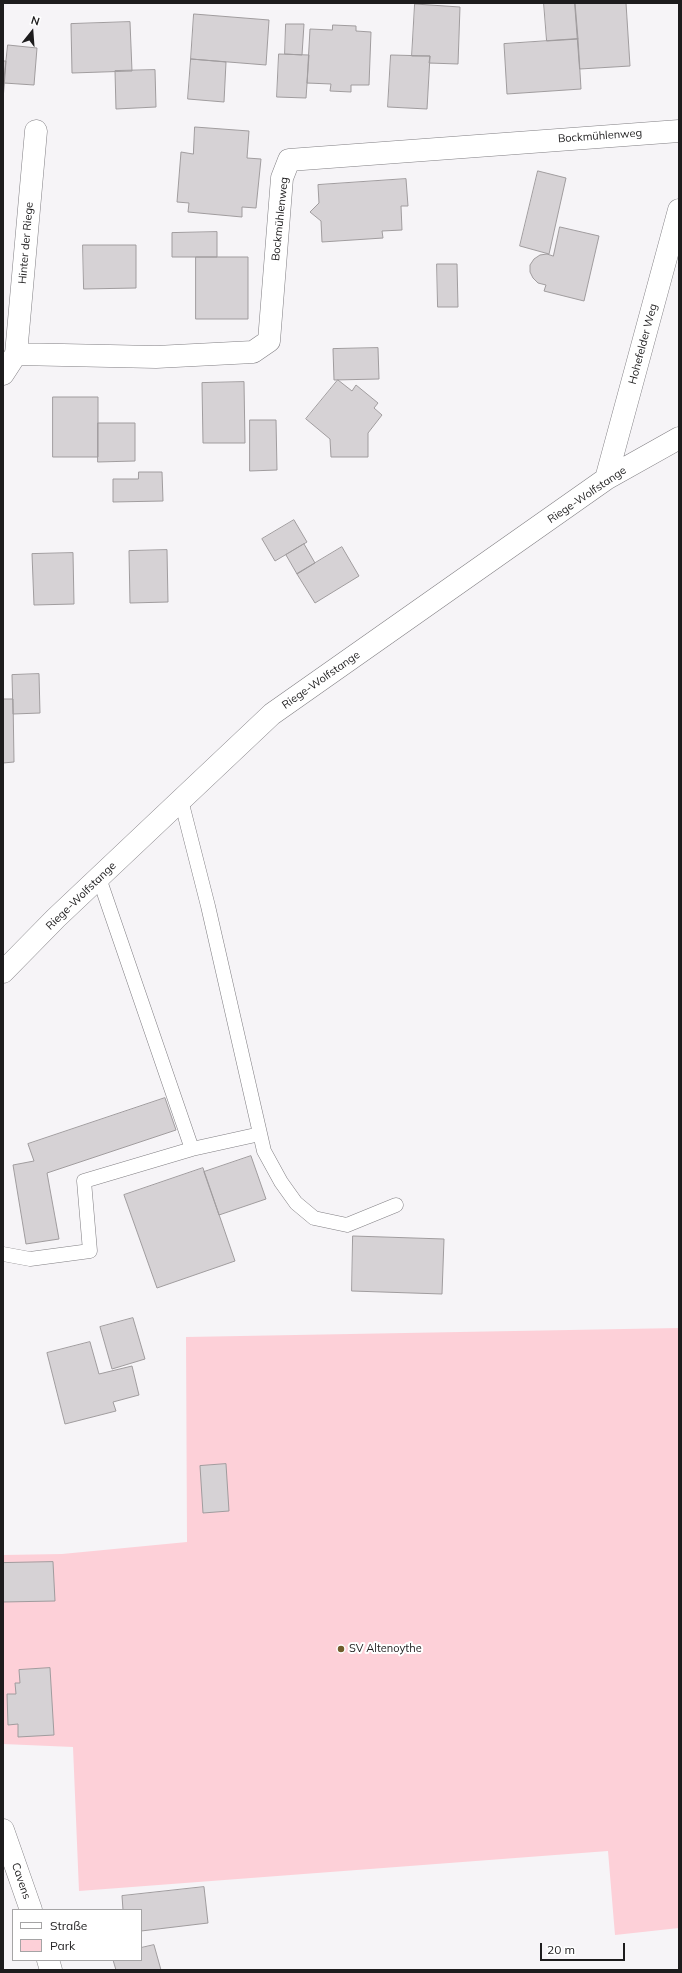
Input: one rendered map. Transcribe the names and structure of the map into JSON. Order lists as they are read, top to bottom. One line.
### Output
{"streets":{"street":["Bockmühlenweg","Hinter der Riege","Hohefelder Weg","Riege-Wolfstange","Cavens"]},"crossings":[["Bockmühlenweg","Hinter der Riege"],["Hohefelder Weg","Riege-Wolfstange"]],"places":["SV Altenoythe"],"legend":["Straße","Park"],"scale_bar":"20 m","north":"top"}
